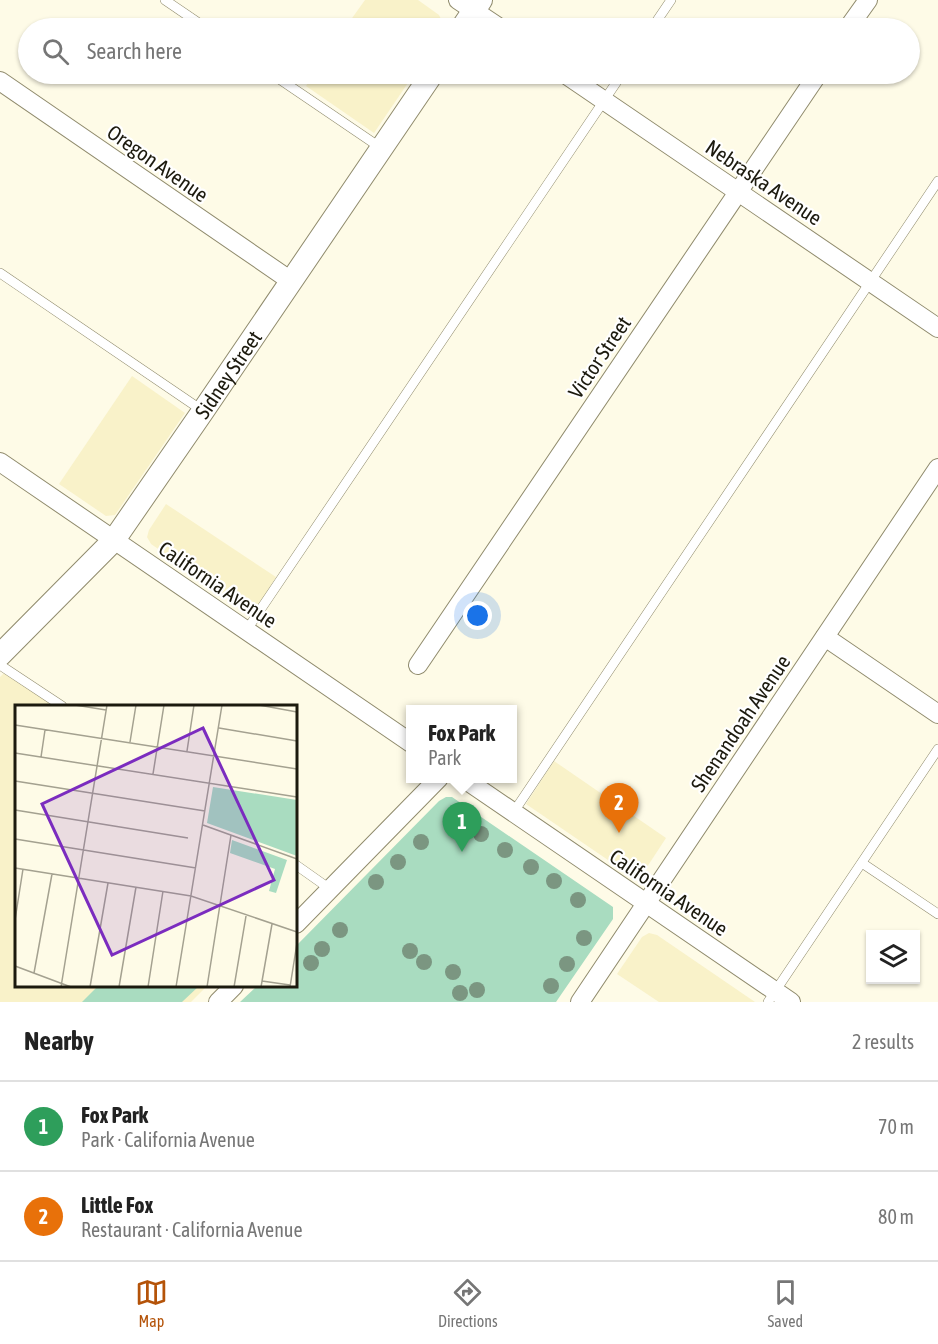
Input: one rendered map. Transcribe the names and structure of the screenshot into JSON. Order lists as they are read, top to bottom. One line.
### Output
{"streets":{"street":["Oregon Avenue","Nebraska Avenue","Victor Street","Sidney Street","California Avenue","Shenandoah Avenue"]},"crossings":[["Oregon Avenue","Sidney Street"],["Nebraska Avenue","Victor Street"],["Sidney Street","California Avenue"],["California Avenue","Shenandoah Avenue"]],"page":{"search":"Search here","popup":["Fox Park","Park"],"pins":["2","1"],"heading":["Nearby","2 results"],"list":[{"mark":"1","name":"Fox Park","note":"Park · California Avenue","value":"70 m"},{"mark":"2","name":"Little Fox","note":"Restaurant · California Avenue","value":"80 m"}],"nav":["Map","Directions","Saved"]}}
